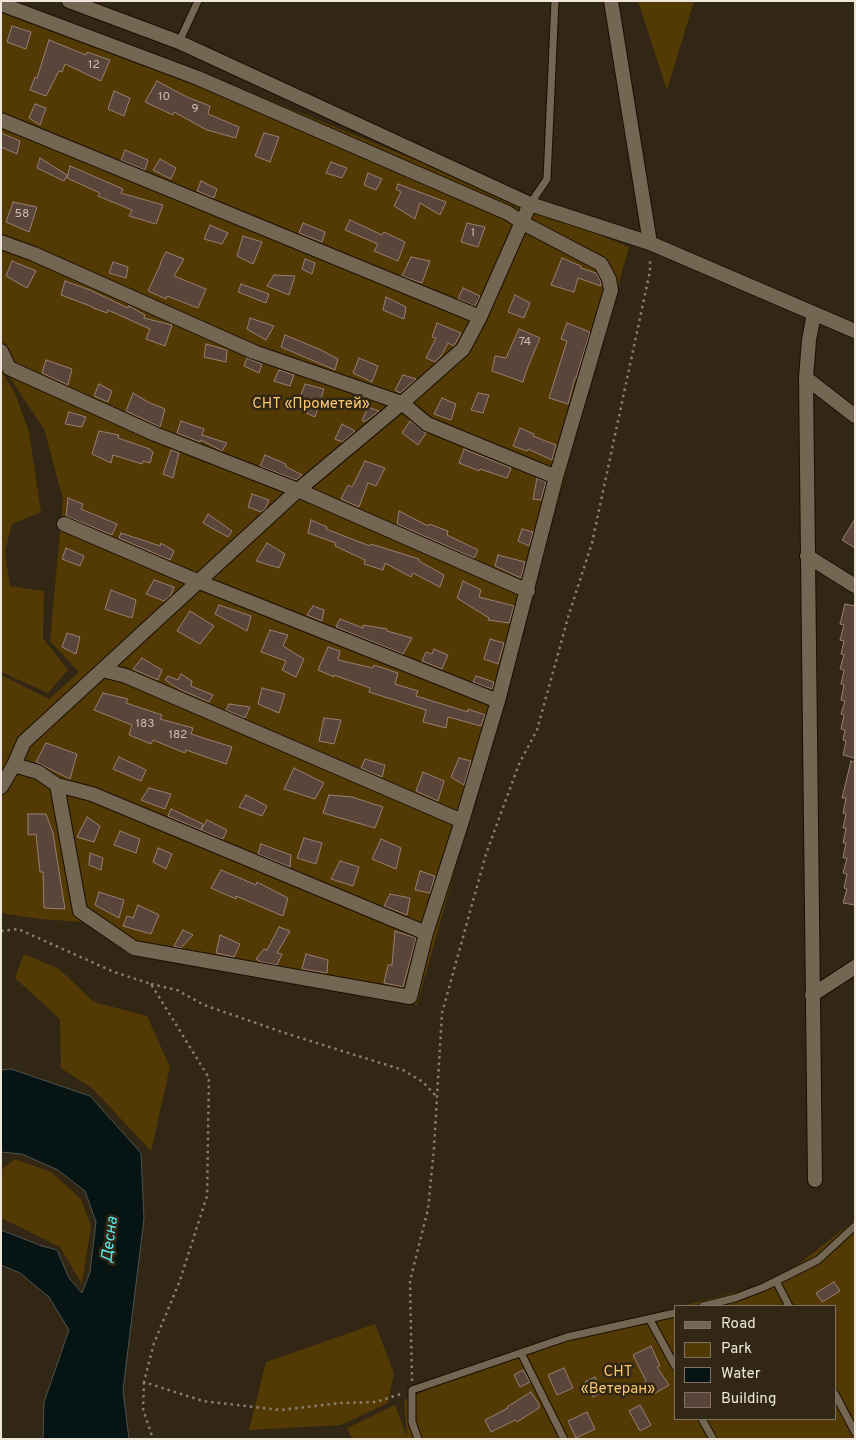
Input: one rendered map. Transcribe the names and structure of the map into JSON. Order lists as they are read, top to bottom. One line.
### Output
{"water":["Десна"],"parks":["СНТ «Прометей»","СНТ «Ветеран»"],"house_numbers":["12","10","9","58","1","74","183","182"],"legend":["Road","Park","Water","Building"]}
